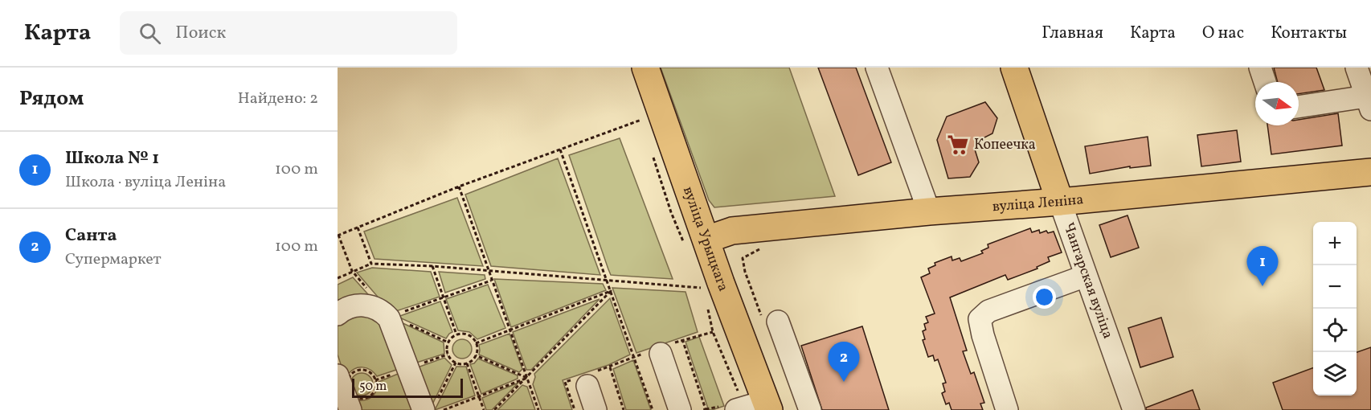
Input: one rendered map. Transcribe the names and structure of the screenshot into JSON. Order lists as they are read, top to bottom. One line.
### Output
{"streets":{"main road":["вуліца Леніна","вуліца Урыцкага","Чангарская вуліца"]},"crossings":[["вуліца Леніна","вуліца Урыцкага"],["вуліца Леніна","Чангарская вуліца"]],"places":{"supermarket":["Копеечка"]},"scale_bar":"50 m","north":"right","page":{"header":"Карта","search":"Поиск","nav":["Главная","Карта","О нас","Контакты"],"heading":["Рядом","Найдено: 2"],"list":[{"mark":"1","name":"Школа № 1","note":"Школа · вуліца Леніна","value":"100 m"},{"mark":"2","name":"Санта","note":"Супермаркет","value":"100 m"}],"map_buttons":["+","−"],"pins":["1","2"],"scale":"50 m"}}
